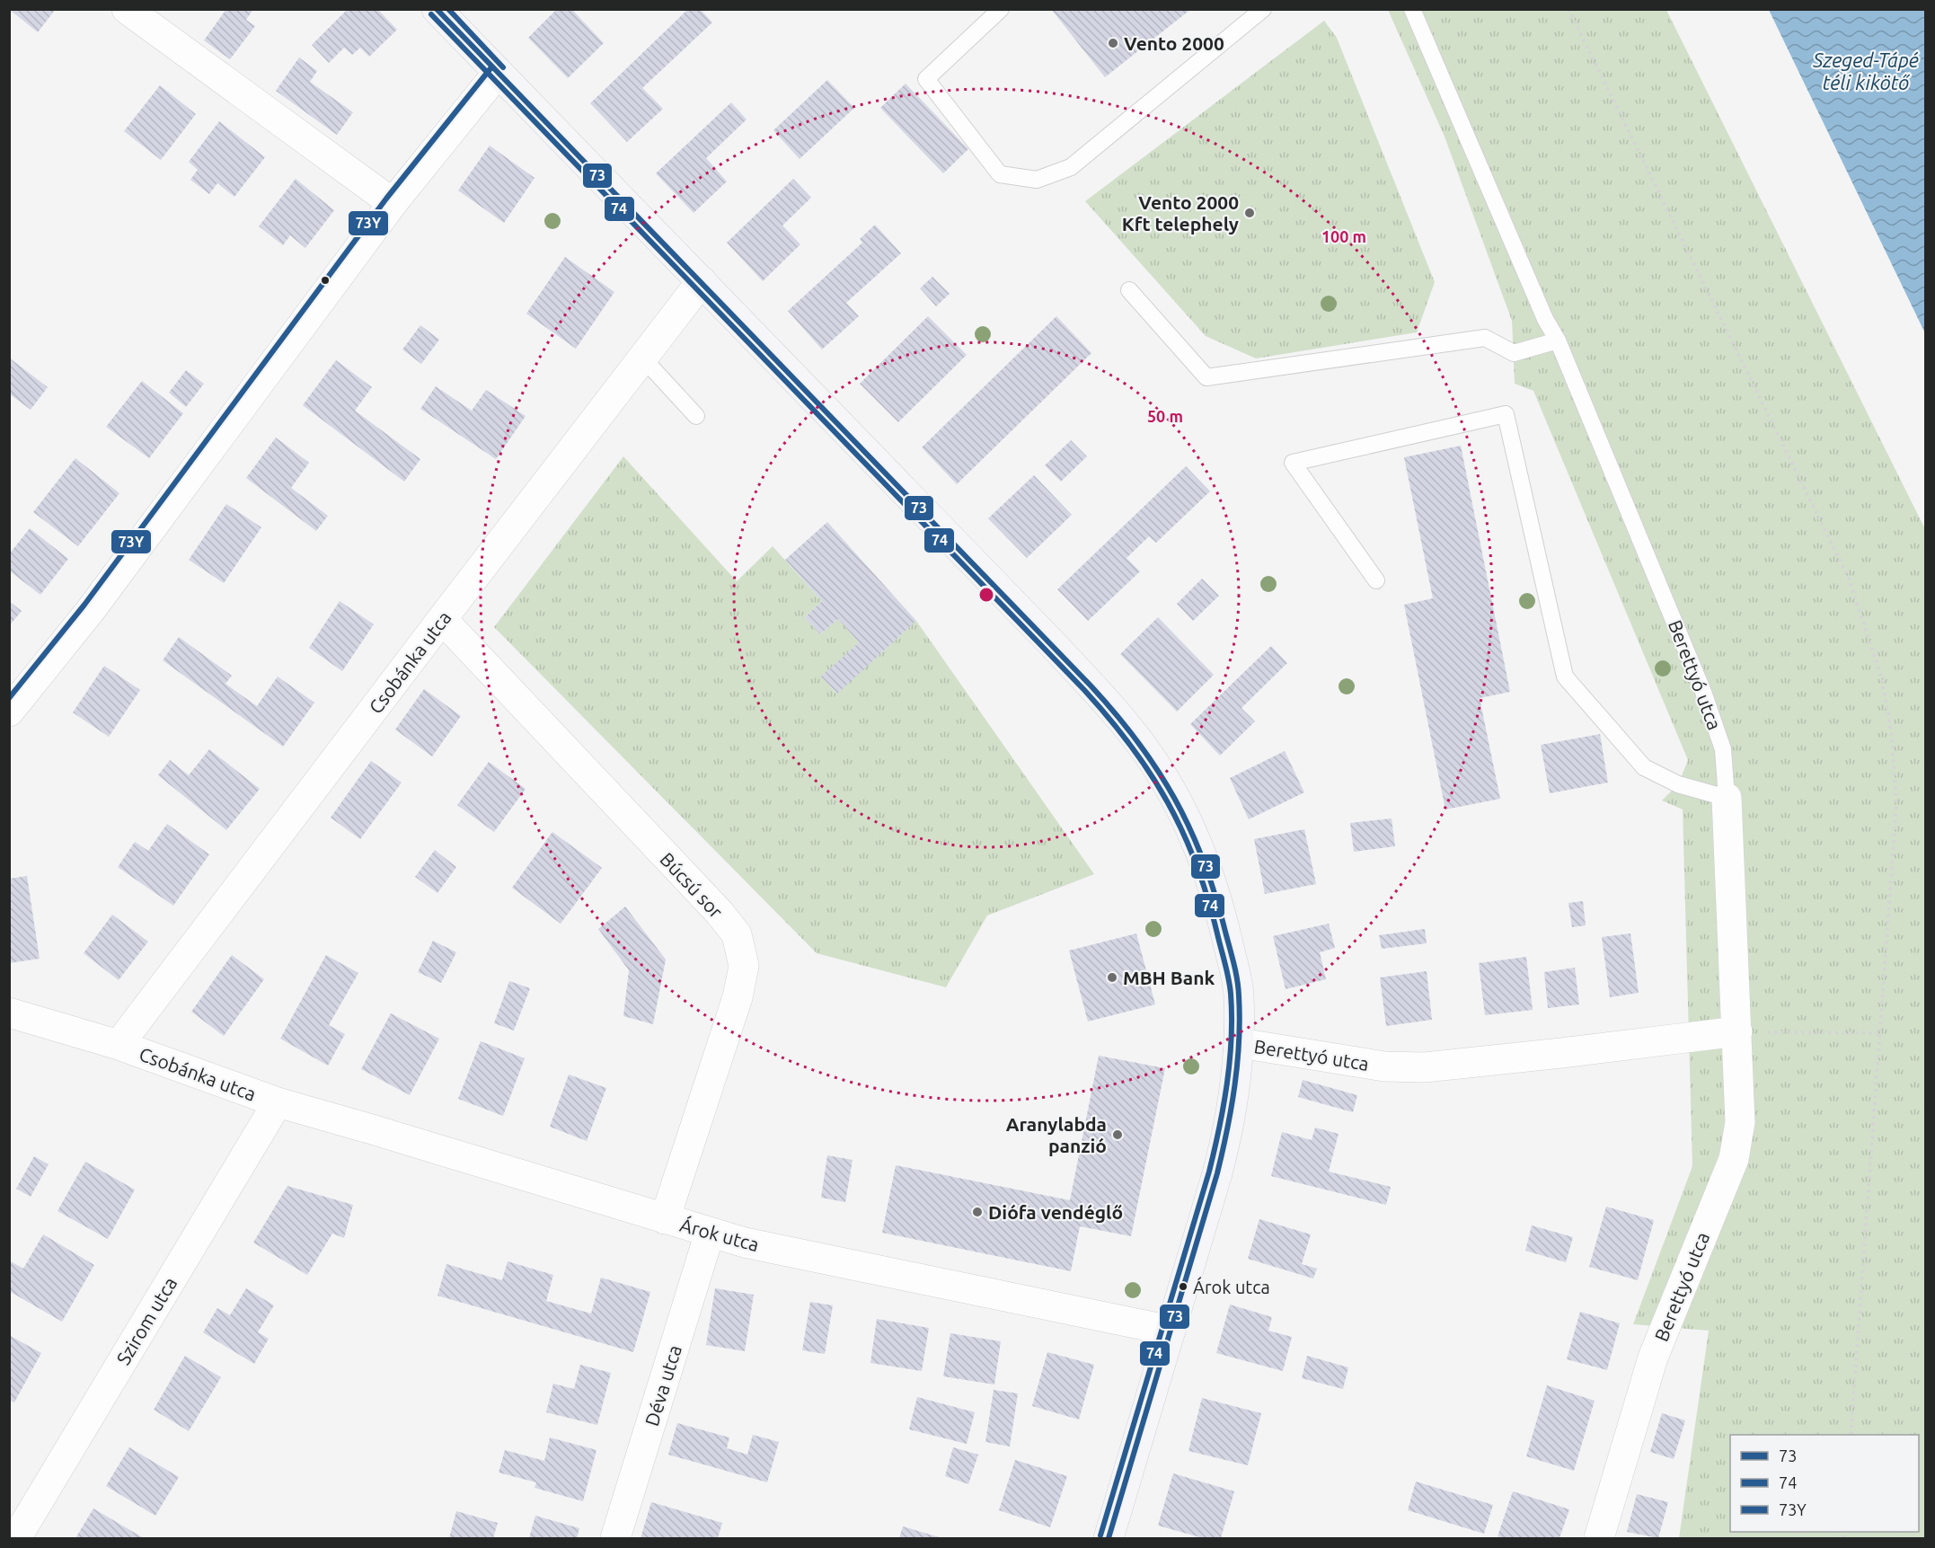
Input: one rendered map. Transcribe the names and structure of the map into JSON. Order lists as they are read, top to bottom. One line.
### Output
{"streets":{"street":["Csobánka utca","Berettyó utca","Búcsú sor","Árok utca","Szirom utca","Déva utca"]},"crossings":[["Csobánka utca","Búcsú sor"],["Csobánka utca","Árok utca"],["Csobánka utca","Szirom utca"],["Búcsú sor","Árok utca"],["Árok utca","Szirom utca"],["Árok utca","Déva utca"]],"water":["Szeged-Tápé téli kikötő"],"places":["Vento 2000","Vento 2000 Kft telephely","MBH Bank","Aranylabda panzió","Diófa vendéglő","Árok utca"],"lines":["transit line 73","transit line 73Y","transit line 74"],"legend":["73","74","73Y"],"rings":["100 m","50 m"]}
